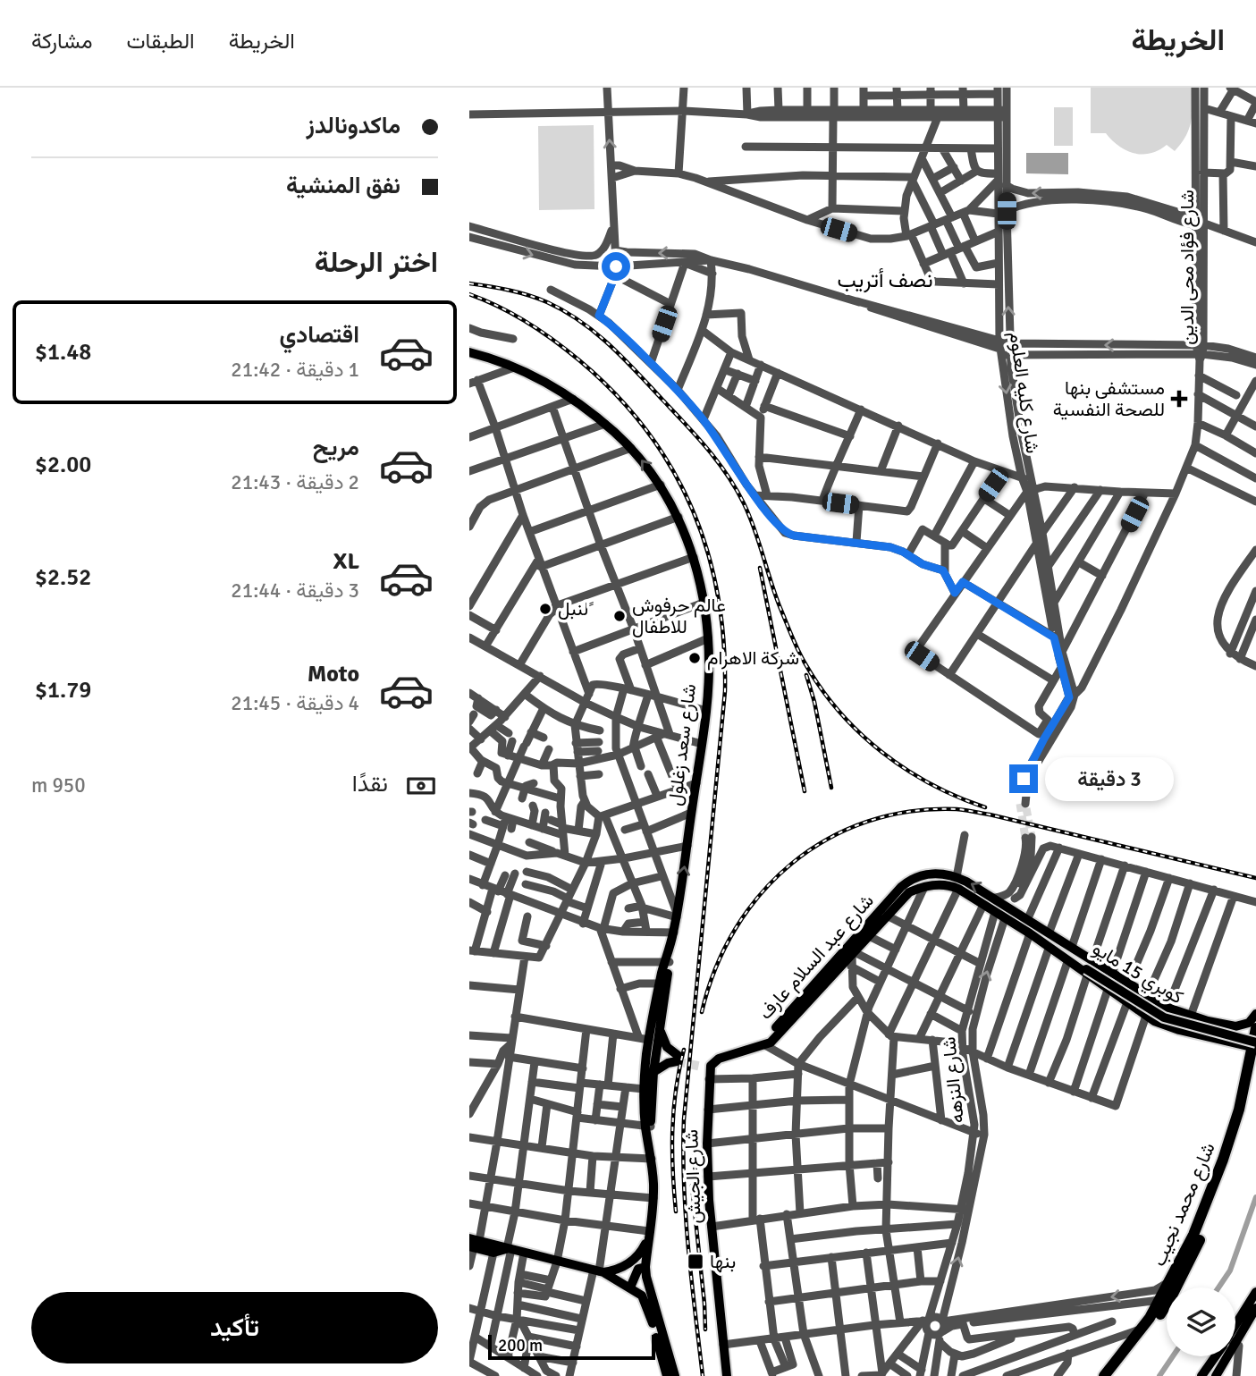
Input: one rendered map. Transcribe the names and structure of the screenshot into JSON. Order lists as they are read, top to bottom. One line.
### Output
{"streets":{"highway":["شارع محمد نجيب"],"main road":["شارع سعد زغلول","شارع عبد السلام عارف","كوبري 15 مايو","شارع الجيش"],"street":["شارع فؤاد محى الدين","شارع كليه العلوم","شارع النزهه"]},"crossings":[["شارع فؤاد محى الدين","شارع كليه العلوم"],["شارع عبد السلام عارف","كوبري 15 مايو"],["شارع عبد السلام عارف","شارع محمد نجيب"],["كوبري 15 مايو","شارع محمد نجيب"]],"districts":["نصف أتريب"],"places":{"health":["مستشفى بنها للصحة النفسية"],"other":["لنبل ً","عالم حرفوش للاطفال","شركة الاهرام"],"transit":["بنها"]},"scale_bar":"200 m","page":{"header":"الخريطة","nav":["الخريطة","الطبقات","مشاركة"],"banner":["ماكدونالدز","نفق المنشية"],"heading":"اختر الرحلة","list":[{"name":"اقتصادي","note":"1 دقيقة · 21:42","value":"$1.48"},{"name":"مريح","note":"2 دقيقة · 21:43","value":"$2.00"},{"name":"XL","note":"3 دقيقة · 21:44","value":"$2.52"},{"name":"Moto","note":"4 دقيقة · 21:45","value":"$1.79"}],"pay":["نقدًا","950 m"],"bubble":"3 دقيقة","buttons":"تأكيد","scale":"200 m"}}
